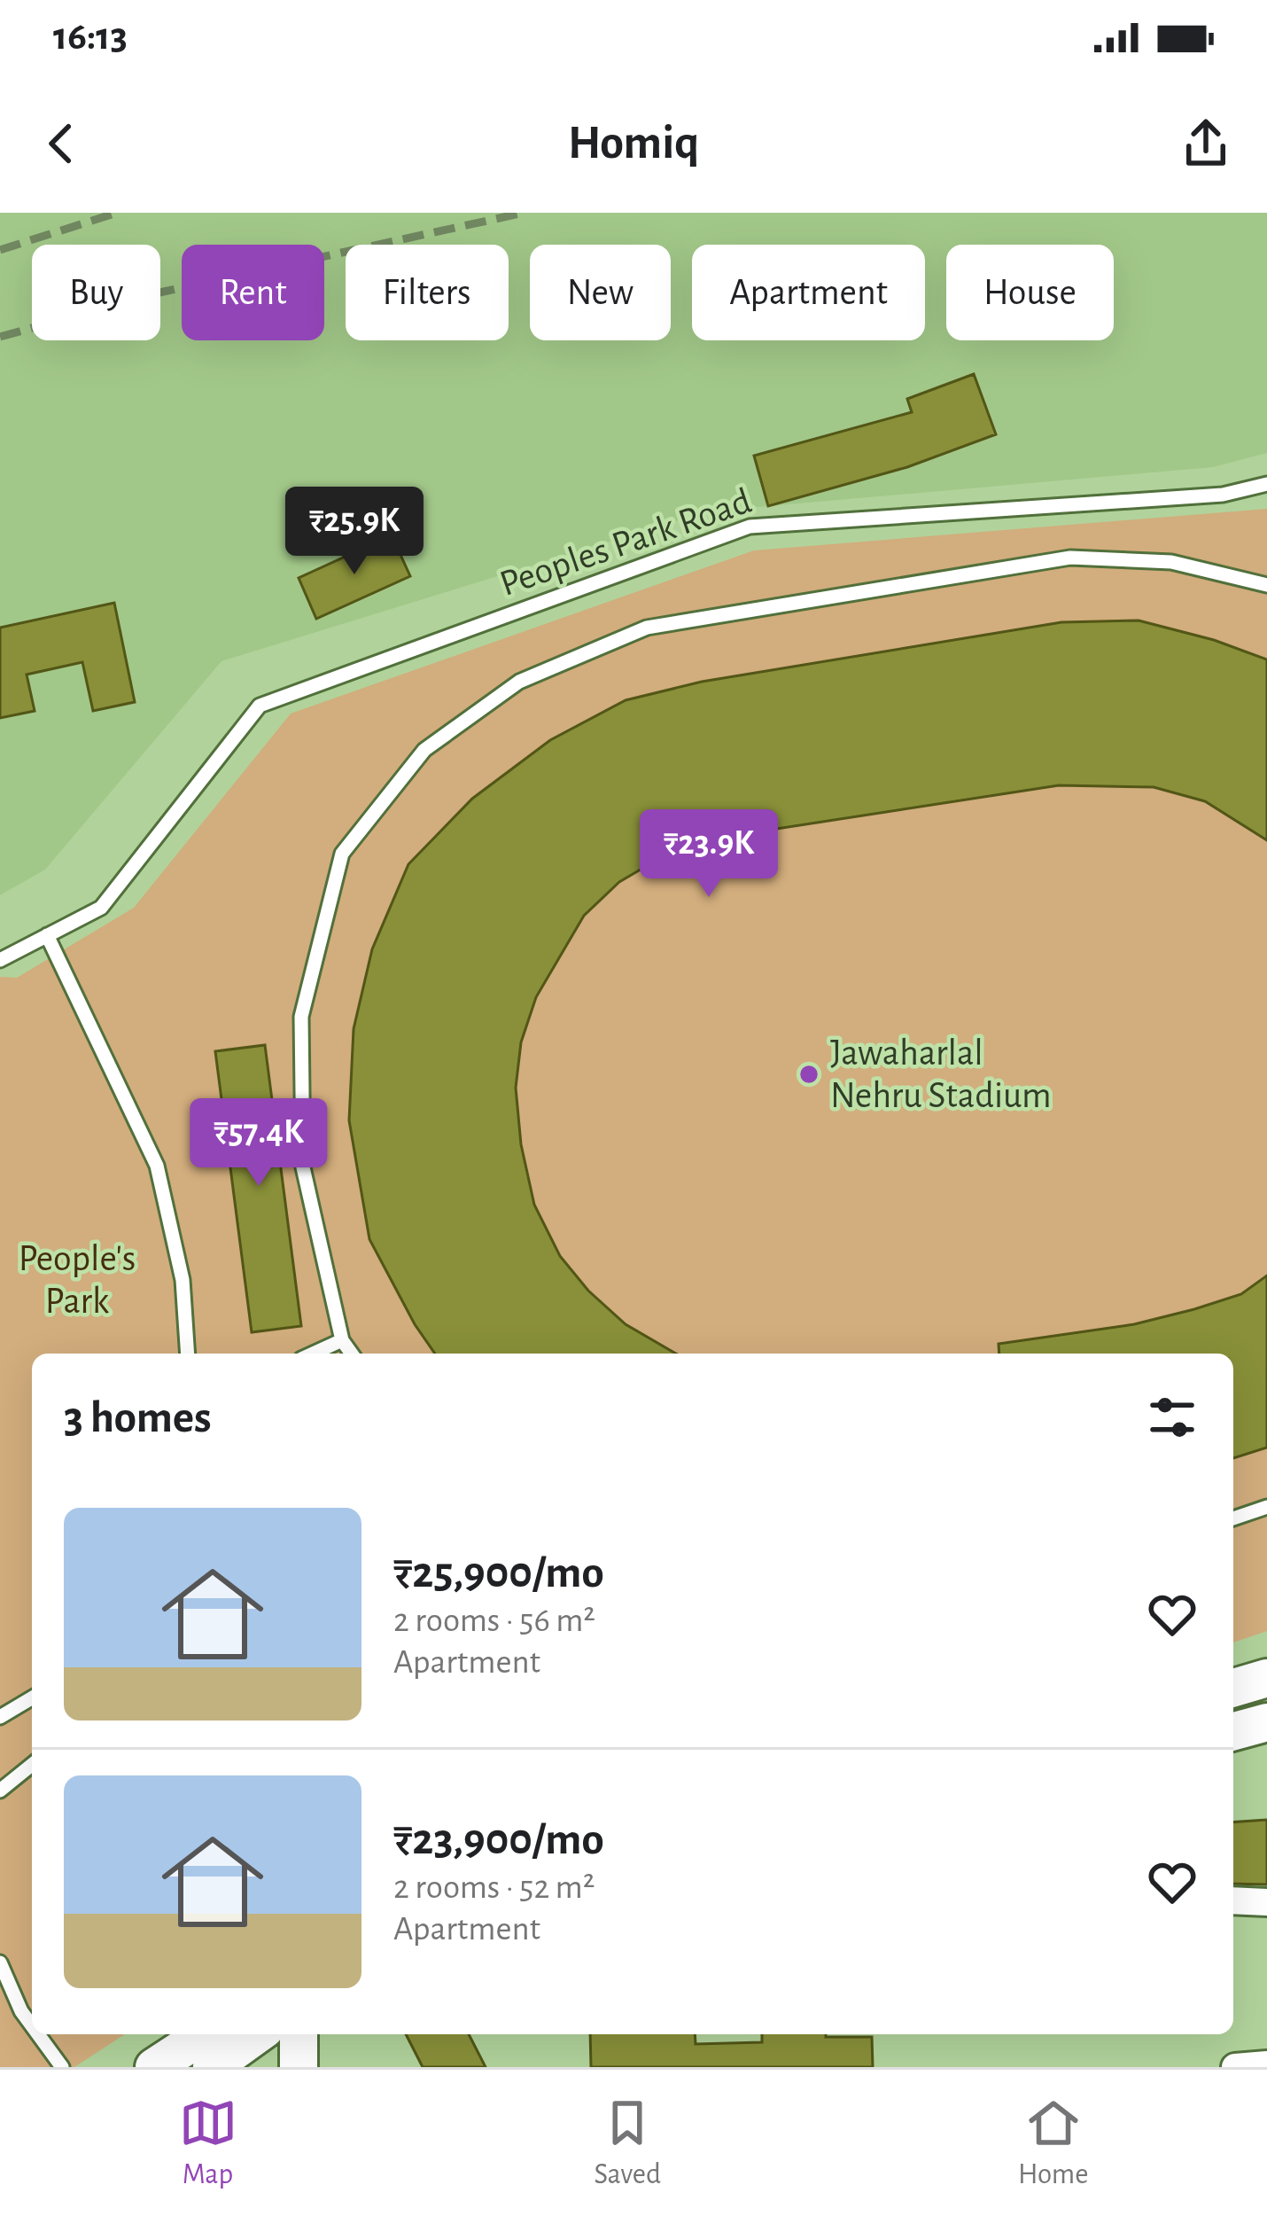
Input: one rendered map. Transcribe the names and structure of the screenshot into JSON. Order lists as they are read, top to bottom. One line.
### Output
{"streets":{"lane":["Peoples Park Road"]},"parks":["People's Park"],"places":["Jawaharlal Nehru Stadium"],"page":{"status":"16:13","header":"Homiq","chip":["Buy","Rent","Filters","New","Apartment","House"],"price":["₹25.9K","₹23.9K","₹57.4K"],"heading":"3 homes","list":[{"name":"₹25,900/mo","note":"2 rooms · 56 m² · Apartment"},{"name":"₹23,900/mo","note":"2 rooms · 52 m² · Apartment"}],"tabs":["Map","Saved","Home"]}}
